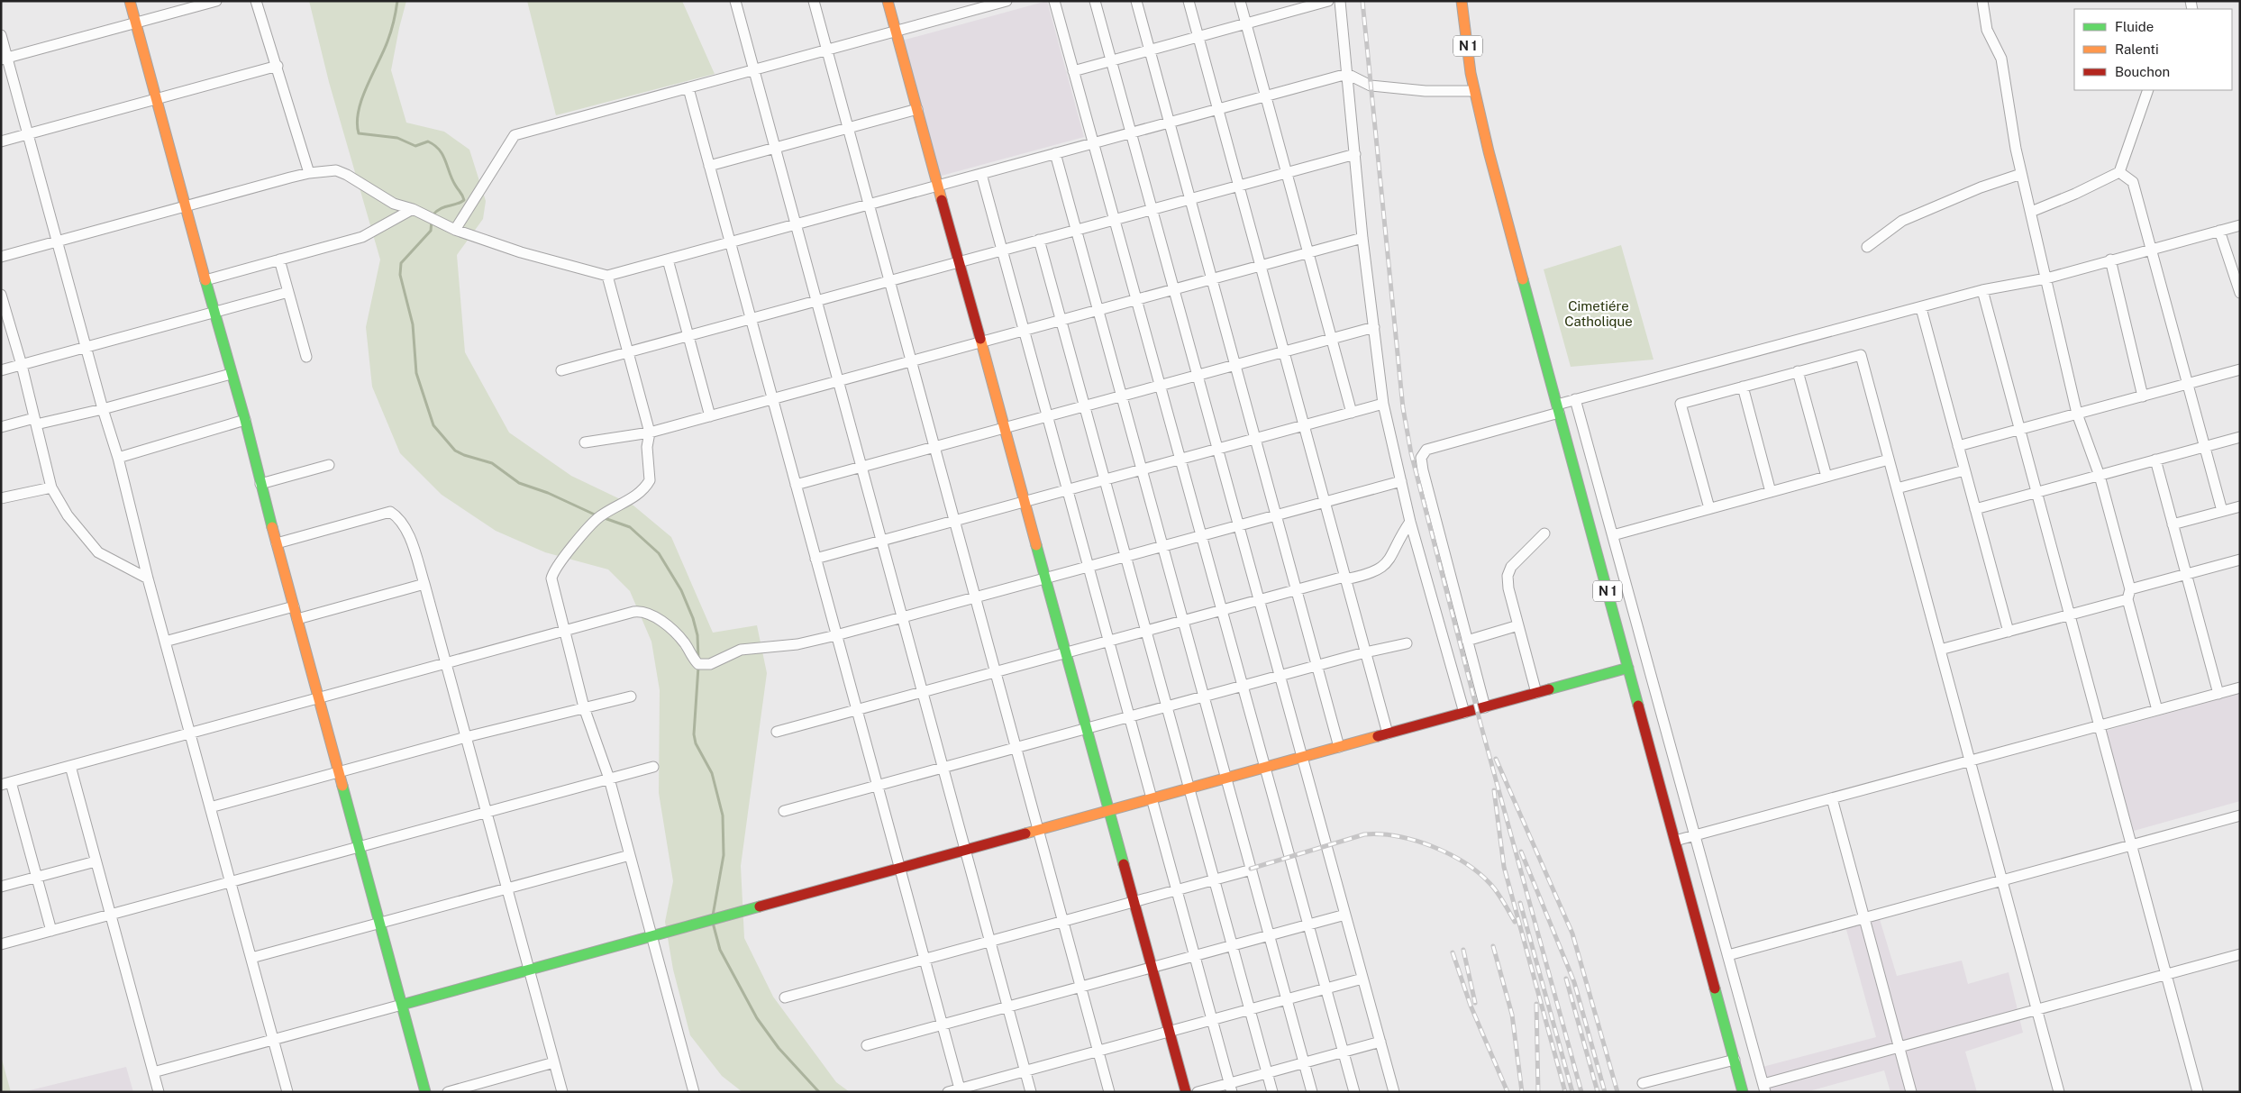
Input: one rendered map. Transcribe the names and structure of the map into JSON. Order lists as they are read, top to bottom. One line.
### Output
{"streets":{"main road":["N 1"]},"parks":["Cimetiére Catholique"],"legend":["Fluide","Ralenti","Bouchon"]}
